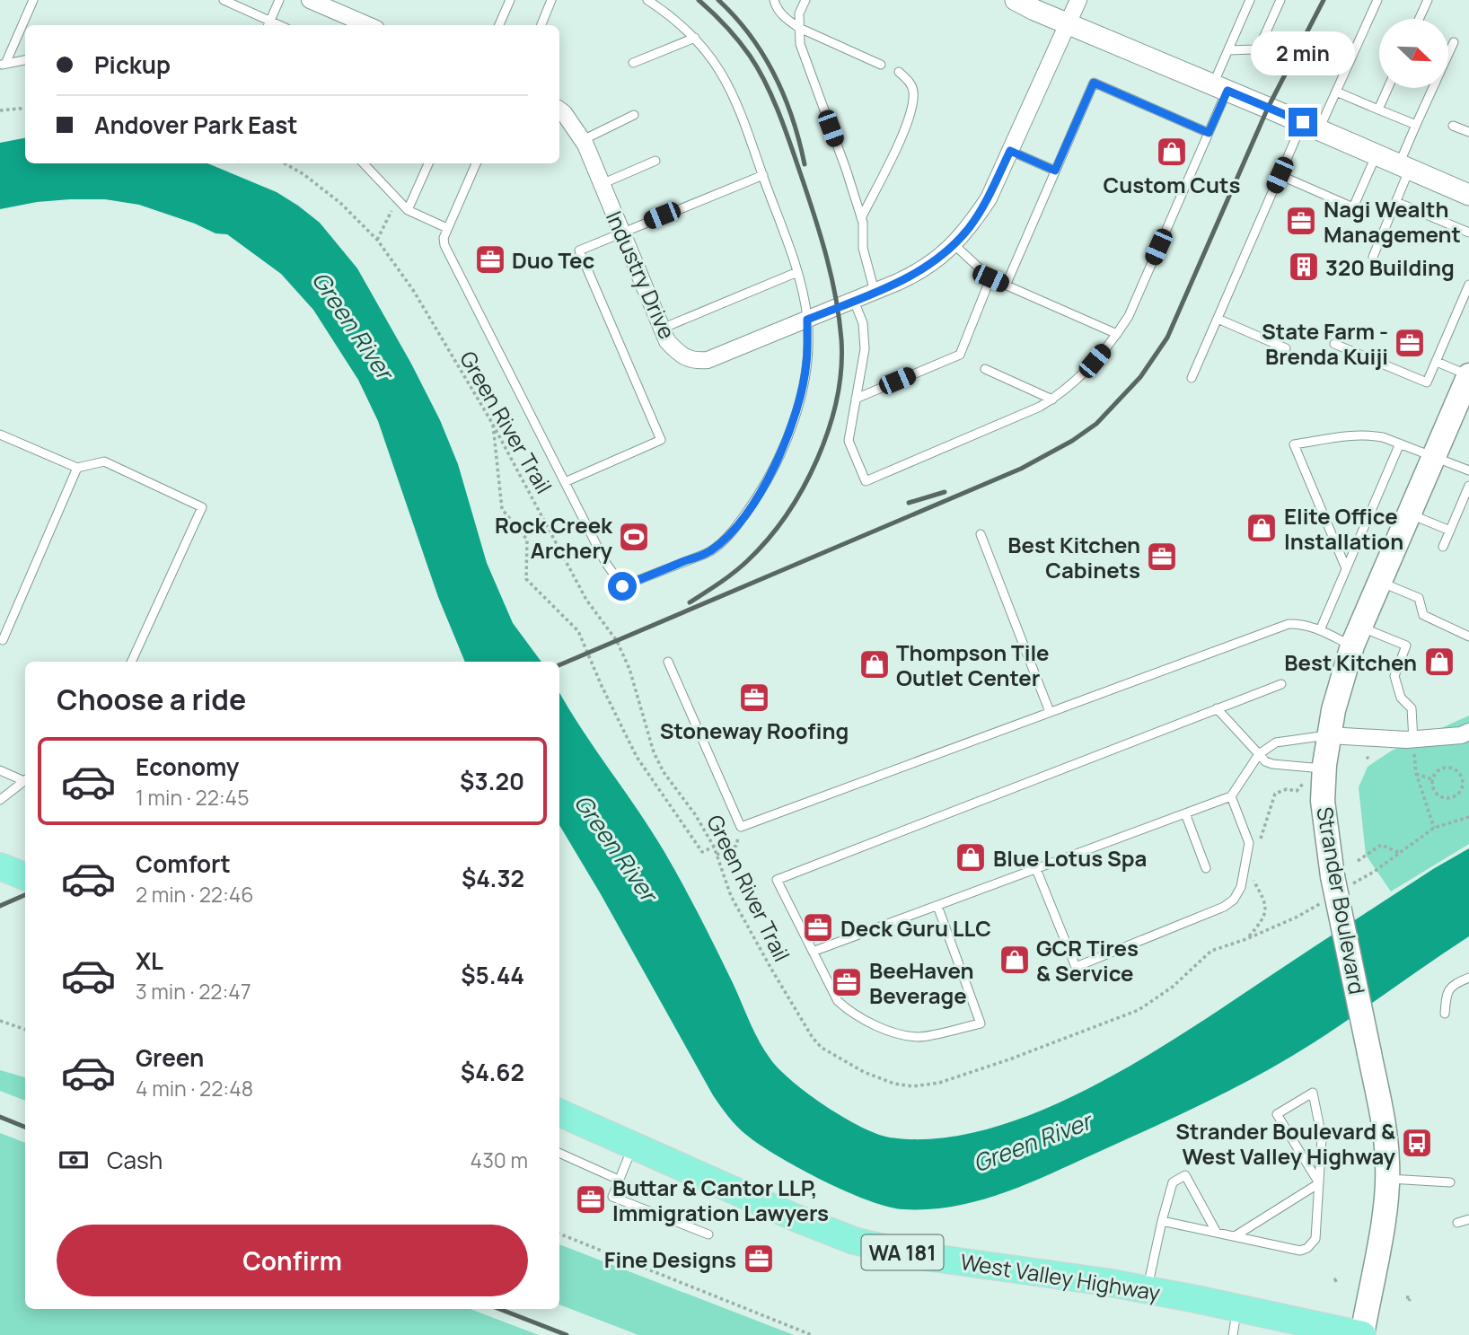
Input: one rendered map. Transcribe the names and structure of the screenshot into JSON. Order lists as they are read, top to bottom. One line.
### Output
{"streets":{"main road":["Strander Boulevard","WA 181","West Valley Highway"],"street":["Industry Drive"],"path":["Green River Trail"]},"crossings":[["Strander Boulevard","West Valley Highway"]],"water":["Green River"],"places":{"shop":["Custom Cuts","Elite Office Installation","Best Kitchen","Thompson Tile Outlet Center","Blue Lotus Spa","GCR Tires & Service"],"office":["Nagi Wealth Management","Duo Tec","State Farm - Brenda Kuiji","Best Kitchen Cabinets","Stoneway Roofing","Deck Guru LLC","BeeHaven Beverage","Buttar & Cantor LLP, Immigration Lawyers","Fine Designs"],"building":["320 Building"],"sports":["Rock Creek Archery"],"bus stop":["Strander Boulevard & West Valley Highway"]},"north":"bottom right","page":{"banner":["Pickup","Andover Park East"],"bubble":"2 min","heading":"Choose a ride","list":[{"name":"Economy","note":"1 min · 22:45","value":"$3.20"},{"name":"Comfort","note":"2 min · 22:46","value":"$4.32"},{"name":"XL","note":"3 min · 22:47","value":"$5.44"},{"name":"Green","note":"4 min · 22:48","value":"$4.62"}],"pay":["Cash","430 m"],"buttons":"Confirm"}}
